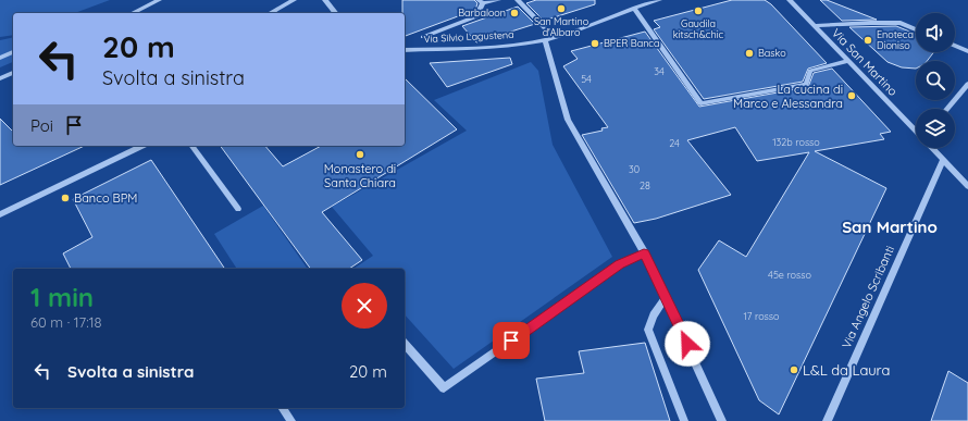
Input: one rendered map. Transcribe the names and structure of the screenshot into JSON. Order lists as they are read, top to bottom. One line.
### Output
{"streets":{"street":["Via Silvio Lagustena","Via San Martino","Via Angelo Scribanti"]},"crossings":[["Via San Martino","Via Angelo Scribanti"]],"districts":["San Martino"],"places":["San Martino d'Albaro","Gaudila kitsch&chic","Barbaloon","Enoteca Dioniso","BPER Banca","Basko","La cucina di Marco e Alessandra","Monastero di Santa Chiara","Banco BPM","L&L da Laura"],"house_numbers":["34","54","132b rosso","24","30","28","45e rosso","17 rosso"],"page":{"turn":["20 m","Svolta a sinistra"],"then":"Poi","heading":["1 min","60 m · 17:18"],"list":[{"name":"Svolta a sinistra","value":"20 m"}]}}
